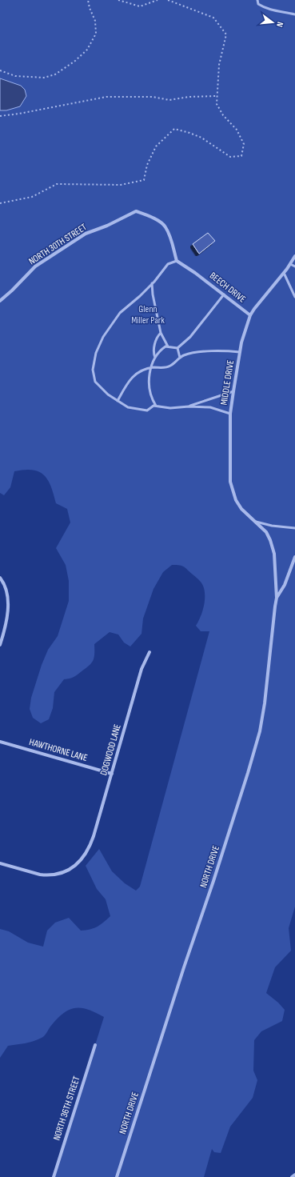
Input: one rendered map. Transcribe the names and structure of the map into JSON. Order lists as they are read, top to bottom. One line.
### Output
{"streets":{"street":["NORTH 30TH STREET","BEECH DRIVE","MIDDLE DRIVE","HAWTHORNE LANE","DOGWOOD LANE","NORTH DRIVE","NORTH 36TH STREET"]},"crossings":[["NORTH 30TH STREET","BEECH DRIVE"],["BEECH DRIVE","MIDDLE DRIVE"],["MIDDLE DRIVE","NORTH DRIVE"],["HAWTHORNE LANE","DOGWOOD LANE"]],"parks":["Glenn Miller Park"],"north":"right"}
